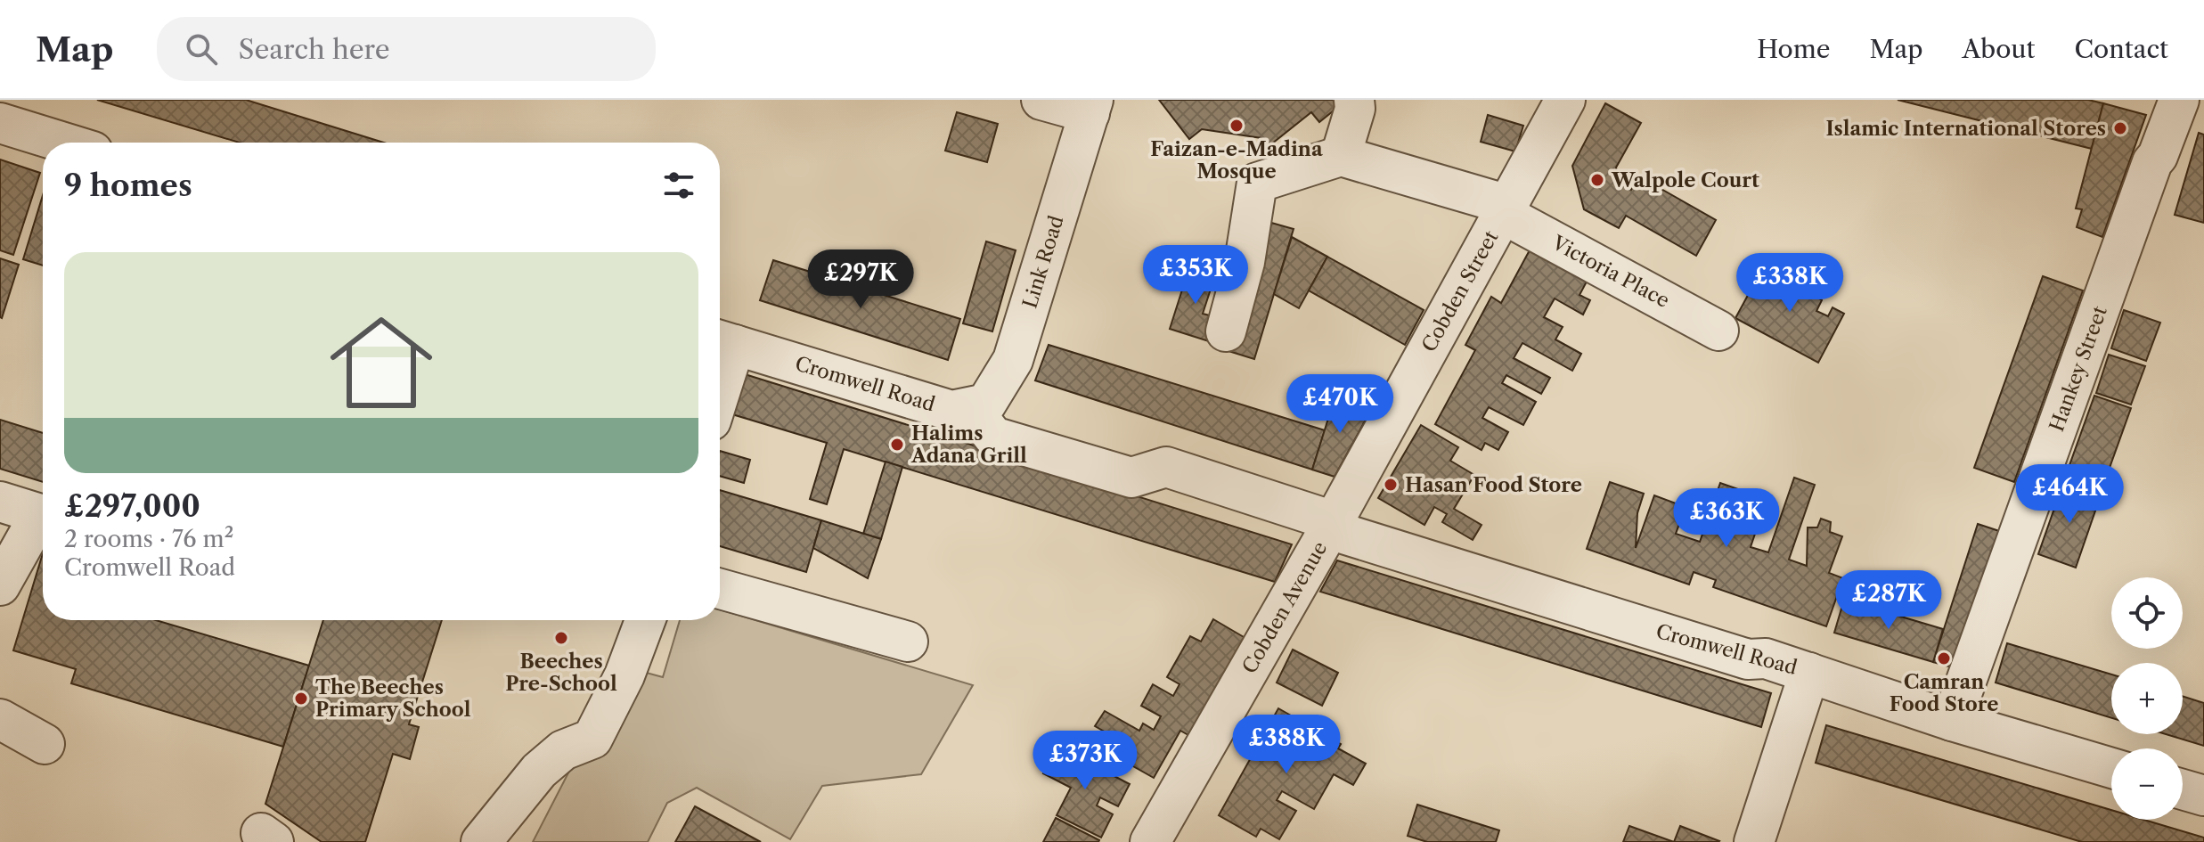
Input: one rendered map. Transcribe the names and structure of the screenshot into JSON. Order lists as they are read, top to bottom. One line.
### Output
{"streets":{"street":["Link Road","Victoria Place","Cobden Street","Hankey Street","Cromwell Road","Cobden Avenue"]},"crossings":[["Link Road","Cromwell Road"],["Victoria Place","Cobden Street"],["Cobden Street","Cromwell Road"],["Cobden Street","Cobden Avenue"],["Hankey Street","Cromwell Road"],["Cromwell Road","Cobden Avenue"]],"places":["Faizan-e-Madina Mosque","Islamic International Stores","Walpole Court","Halims Adana Grill","Hasan Food Store","Beeches Pre-School","Camran Food Store","The Beeches Primary School"],"page":{"header":"Map","search":"Search here","nav":["Home","Map","About","Contact"],"heading":"9 homes","list":[{"name":"£297,000","note":"2 rooms · 76 m² · Cromwell Road"}],"price":["£353K","£297K","£338K","£470K","£464K","£363K","£287K","£388K","£373K"],"map_buttons":["+","−"]}}
